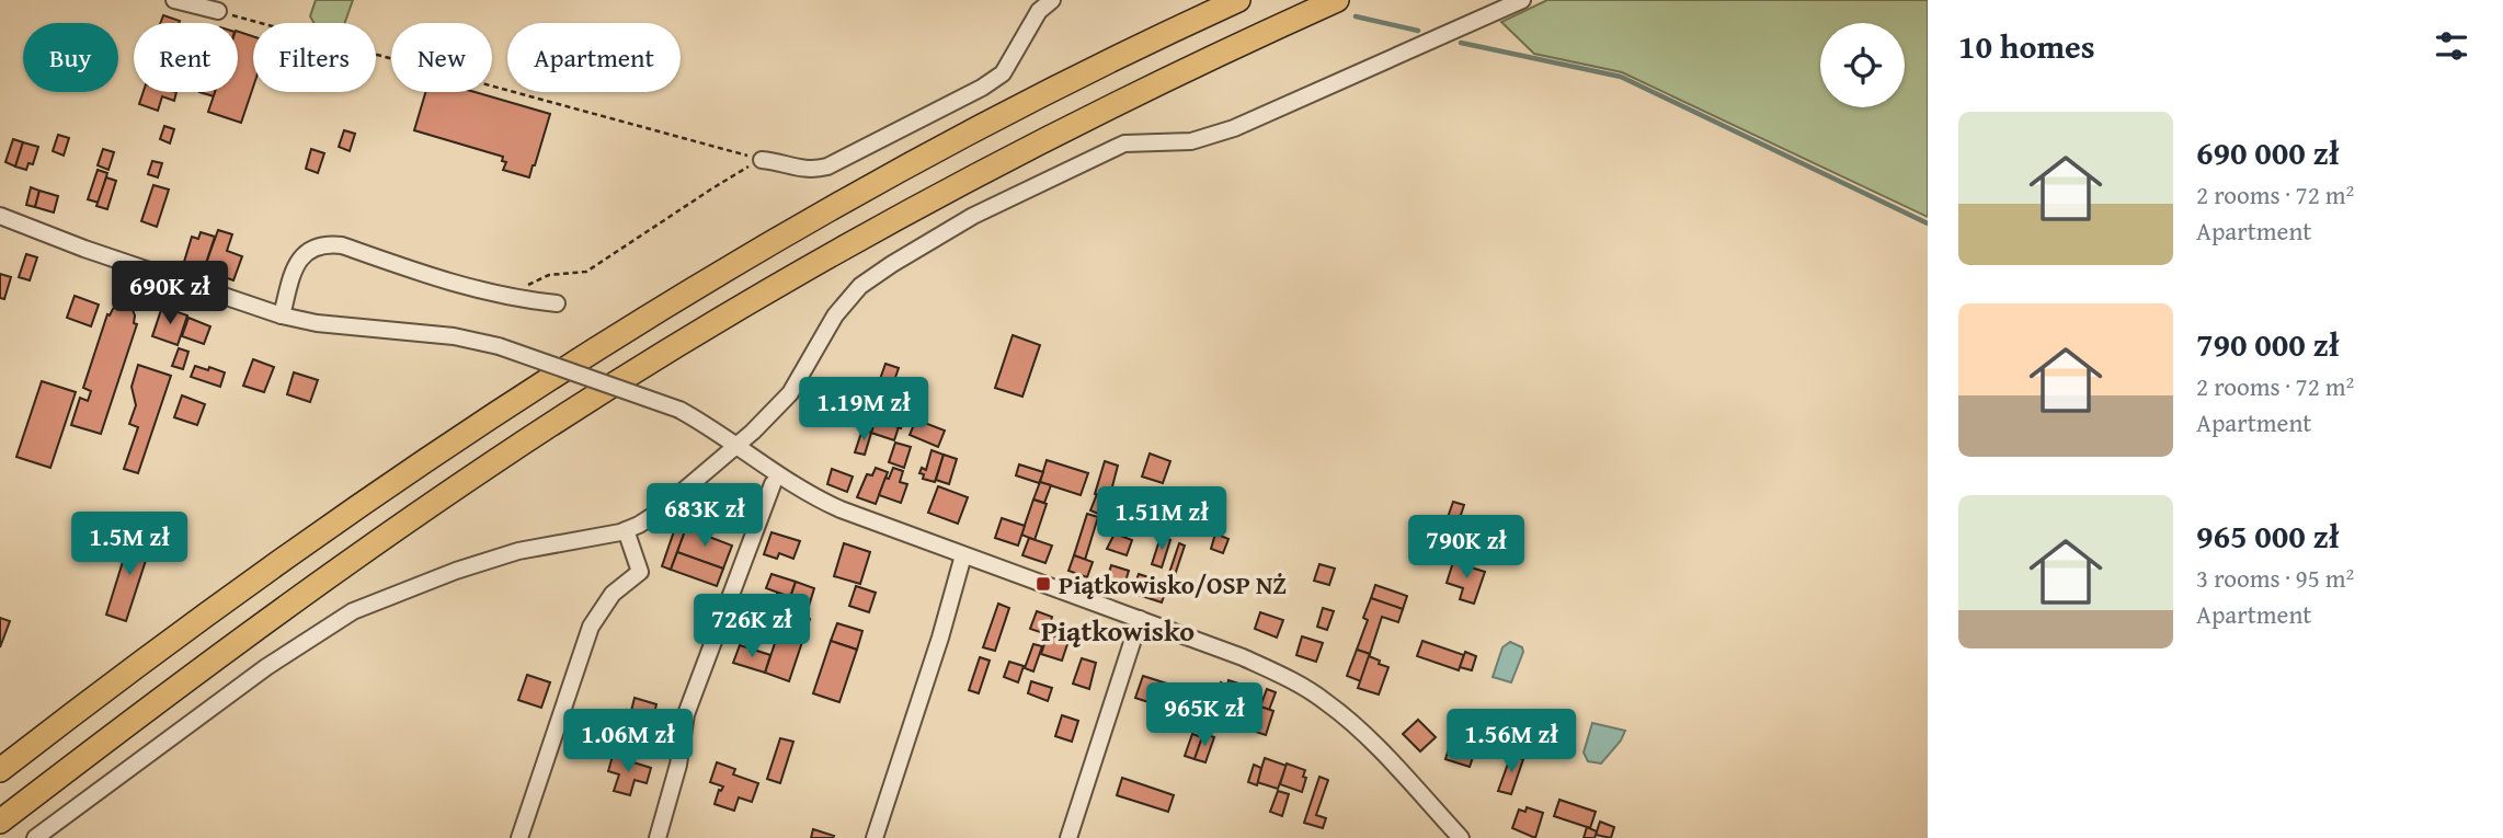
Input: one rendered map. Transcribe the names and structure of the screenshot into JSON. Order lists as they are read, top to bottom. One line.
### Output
{"districts":["Piątkowisko"],"places":{"transit":["Piątkowisko/OSP NŻ"]},"page":{"heading":"10 homes","chip":["Buy","Rent","Filters","New","Apartment"],"list":[{"name":"690 000 zł","note":"2 rooms · 72 m² · Apartment"},{"name":"790 000 zł","note":"2 rooms · 72 m² · Apartment"},{"name":"965 000 zł","note":"3 rooms · 95 m² · Apartment"}],"price":["690K zł","1.19M zł","683K zł","1.51M zł","1.5M zł","790K zł","726K zł","965K zł","1.06M zł","1.56M zł"]}}
